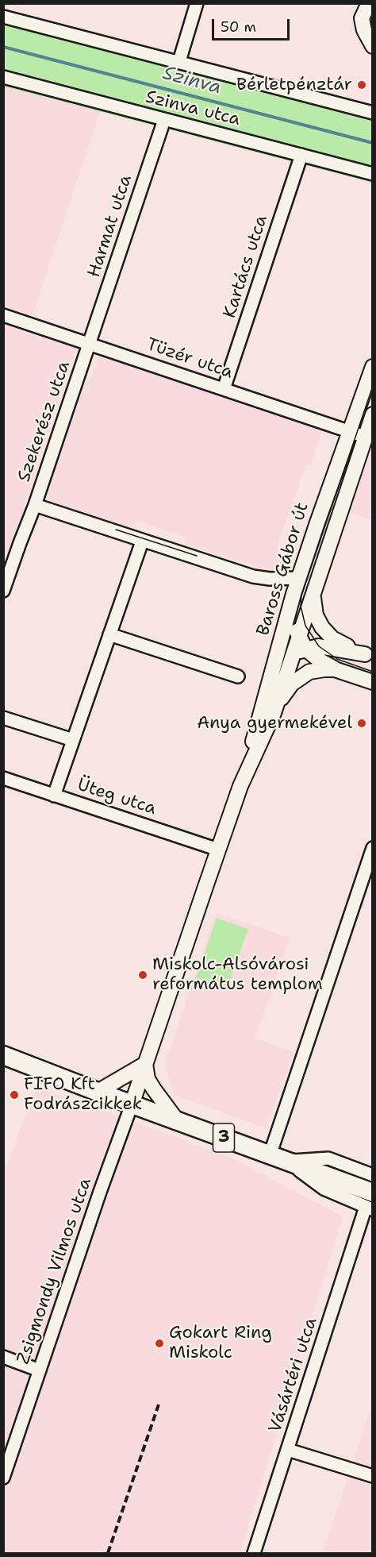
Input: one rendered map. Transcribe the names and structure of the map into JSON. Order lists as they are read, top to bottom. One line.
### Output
{"streets":{"main road":["3"],"street":["Szinva utca","Harmat utca","Kartács utca","Tüzér utca","Szekerész utca","Baross Gábor út","Üteg utca","Zsigmondy Vilmos utca","Vásártéri utca"]},"crossings":[["Szinva utca","Harmat utca"],["Szinva utca","Kartács utca"],["Harmat utca","Tüzér utca"],["Harmat utca","Szekerész utca"],["Kartács utca","Tüzér utca"],["Tüzér utca","Szekerész utca"],["Tüzér utca","Baross Gábor út"],["Baross Gábor út","Üteg utca"],["Baross Gábor út","3"],["Baross Gábor út","Zsigmondy Vilmos utca"],["3","Zsigmondy Vilmos utca"],["3","Vásártéri utca"]],"water":["Szinva"],"places":["Bérletpénztár","Anya gyermekével","Miskolc-Alsóvárosi református templom","FIFO Kft Fodrászcikkek","Gokart Ring Miskolc"],"scale_bar":"50 m"}
